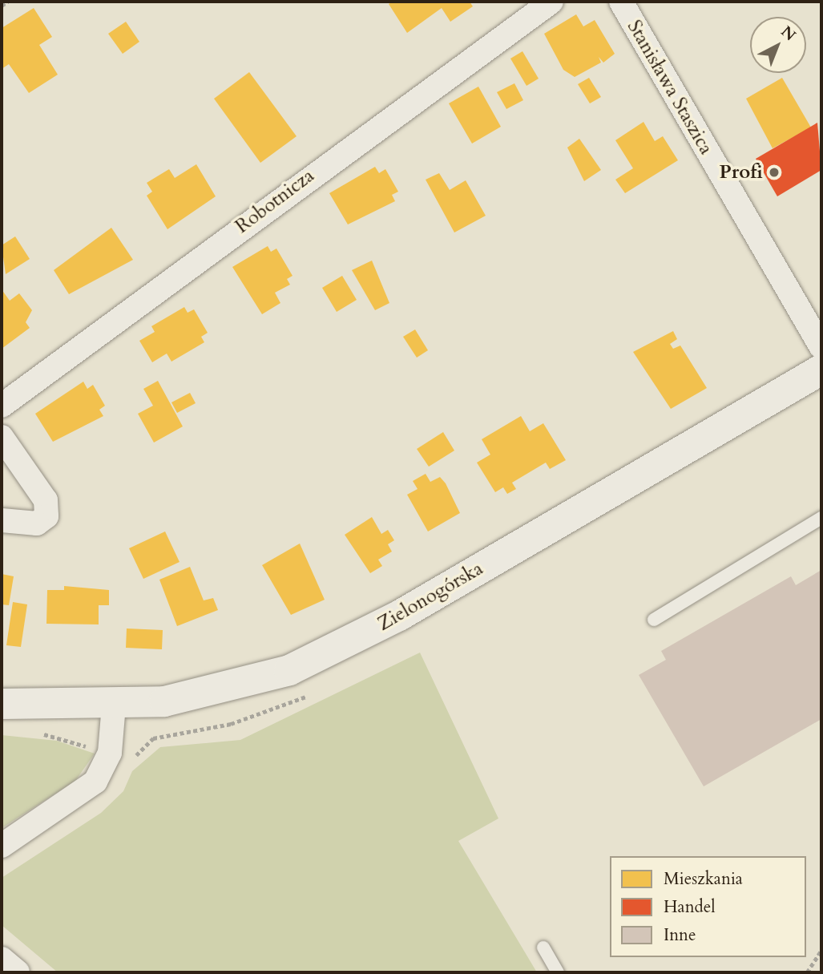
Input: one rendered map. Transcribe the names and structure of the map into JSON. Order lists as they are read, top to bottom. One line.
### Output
{"streets":{"street":["Stanisława Staszica","Robotnicza","Zielonogórska"]},"crossings":[["Stanisława Staszica","Zielonogórska"]],"places":["Profi"],"legend":["Mieszkania","Handel","Inne"],"north":"top right"}
